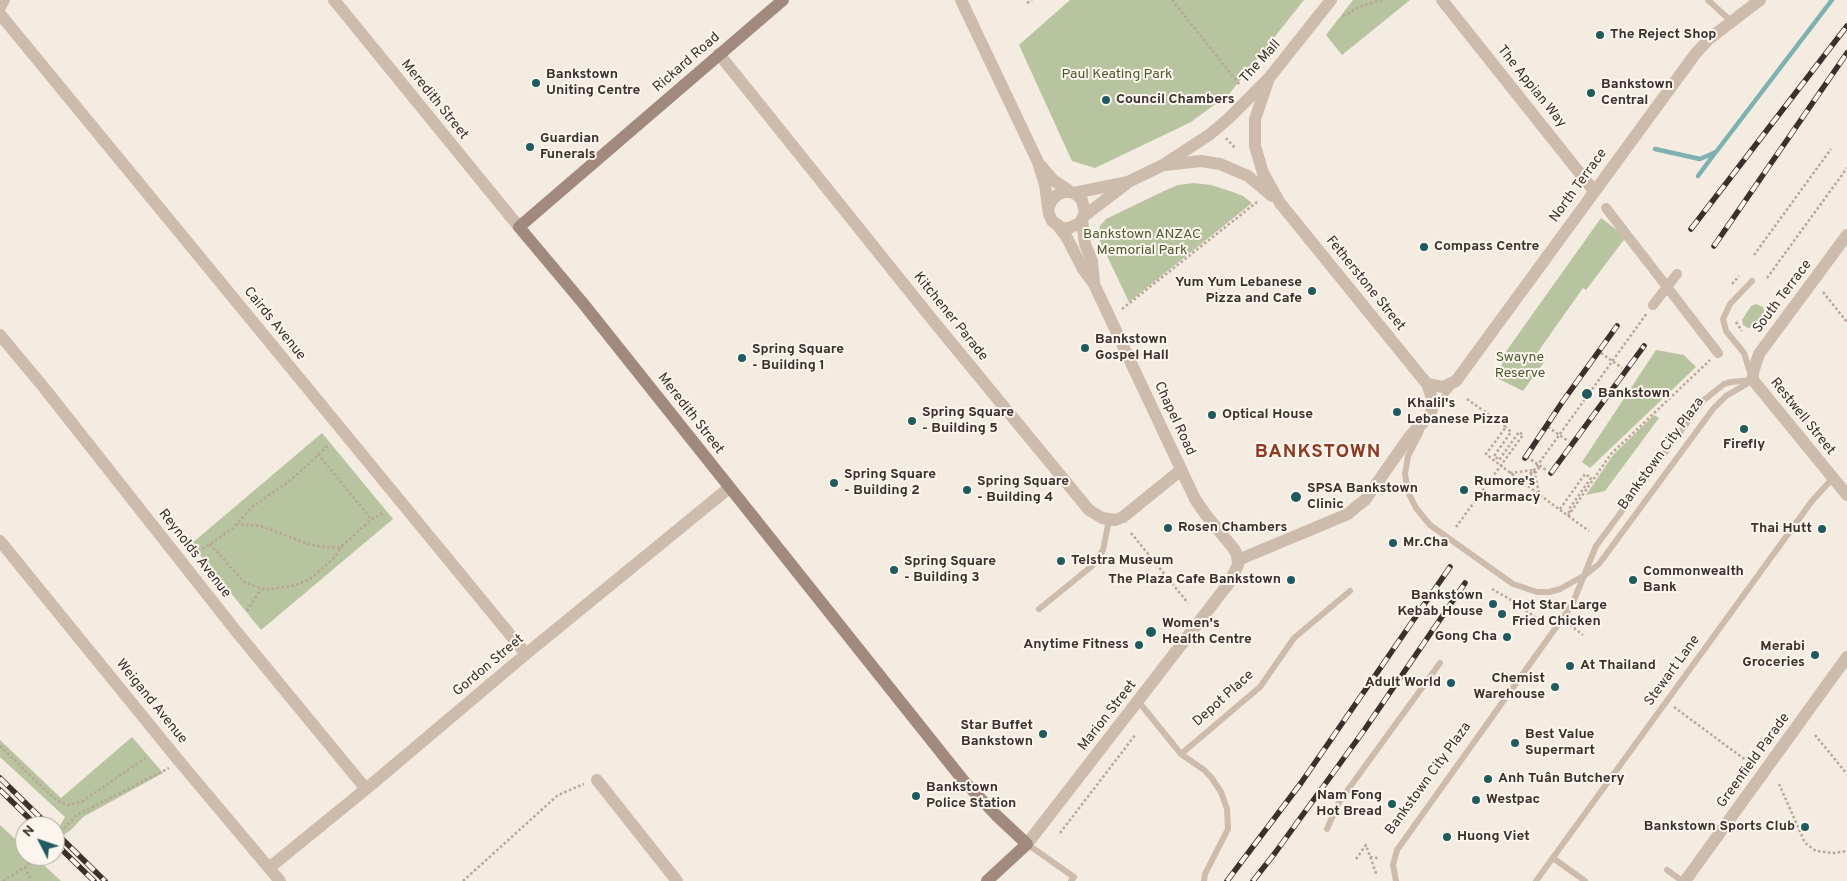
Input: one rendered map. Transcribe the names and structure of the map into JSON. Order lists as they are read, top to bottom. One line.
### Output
{"streets":{"main road":["Rickard Road","Meredith Street","Marion Street"],"street":["The Mall","The Appian Way","North Terrace","Fetherstone Street","South Terrace","Kitchener Parade","Cairds Avenue","Restwell Street","Chapel Road","Reynolds Avenue","Gordon Street","Weigand Avenue","Greenfield Parade"],"lane":["Bankstown City Plaza","Stewart Lane","Depot Place"]},"crossings":[["The Mall","Fetherstone Street"],["The Mall","Chapel Road"],["Rickard Road","Meredith Street"],["Rickard Road","Kitchener Parade"],["The Appian Way","North Terrace"],["Meredith Street","Gordon Street"],["Meredith Street","Marion Street"],["North Terrace","Bankstown City Plaza"],["South Terrace","Restwell Street"],["South Terrace","Bankstown City Plaza"],["Cairds Avenue","Gordon Street"],["Restwell Street","Bankstown City Plaza"],["Restwell Street","Stewart Lane"],["Chapel Road","Marion Street"],["Reynolds Avenue","Gordon Street"],["Gordon Street","Weigand Avenue"]],"districts":["BANKSTOWN"],"parks":["Paul Keating Park","Bankstown ANZAC Memorial Park","Swayne Reserve"],"places":["The Reject Shop","Bankstown Uniting Centre","Bankstown Central","Council Chambers","Guardian Funerals","Compass Centre","Yum Yum Lebanese Pizza and Cafe","Bankstown Gospel Hall","Spring Square - Building 1","Bankstown","Khalil's Lebanese Pizza","Optical House","Spring Square - Building 5","Firefly","Spring Square - Building 2","Spring Square - Building 4","Rumore's Pharmacy","SPSA Bankstown Clinic","Rosen Chambers","Thai Hutt","Mr.Cha","Telstra Museum","Spring Square - Building 3","The Plaza Cafe Bankstown","Commonwealth Bank","Bankstown Kebab House","Hot Star Large Fried Chicken","Women's Health Centre","Gong Cha","Anytime Fitness","Merabi Groceries","At Thailand","Adult World","Chemist Warehouse","Star Buffet Bankstown","Best Value Supermart","Anh Tuân Butchery","Bankstown Police Station","Westpac","Nam Fong Hot Bread","Bankstown Sports Club","Huong Viet"],"north":"top left"}
